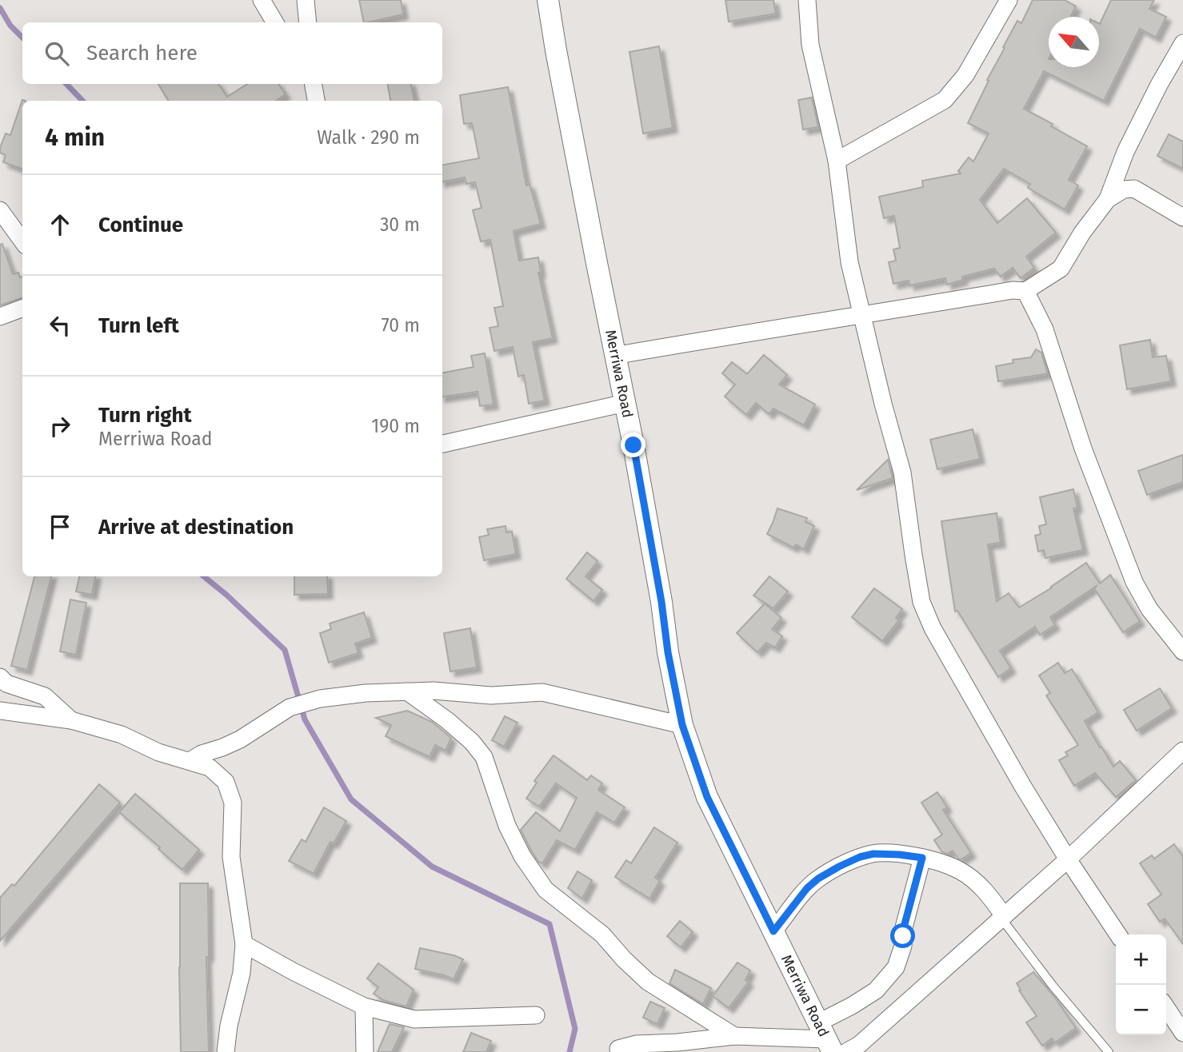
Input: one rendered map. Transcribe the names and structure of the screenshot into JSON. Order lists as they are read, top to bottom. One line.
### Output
{"streets":{"street":["Merriwa Road"]},"north":"top left","page":{"search":"Search here","heading":["4 min","Walk · 290 m"],"list":[["Continue","30 m"],["Turn left","70 m"],["Turn right","Merriwa Road","190 m"],"Arrive at destination"],"map_buttons":["+","−"]}}
